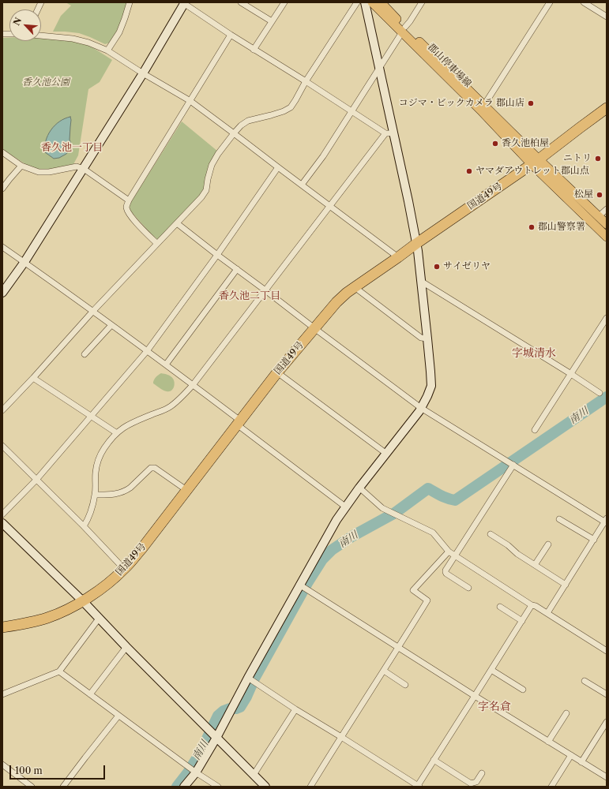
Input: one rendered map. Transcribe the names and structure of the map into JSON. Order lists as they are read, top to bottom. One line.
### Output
{"streets":{"highway":["国道49号"],"main road":["郡山停車場線"]},"crossings":[["郡山停車場線","国道49号"]],"districts":["香久池一丁目","香久池二丁目","字城清水","字名倉"],"water":["南川"],"parks":["香久池公園"],"places":["コジマ・ビックカメラ 郡山店","香久池柏屋","ニトリ","ヤマダアウトレット郡山点","松屋","郡山警察署","サイゼリヤ"],"scale_bar":"100 m","north":"top left"}
